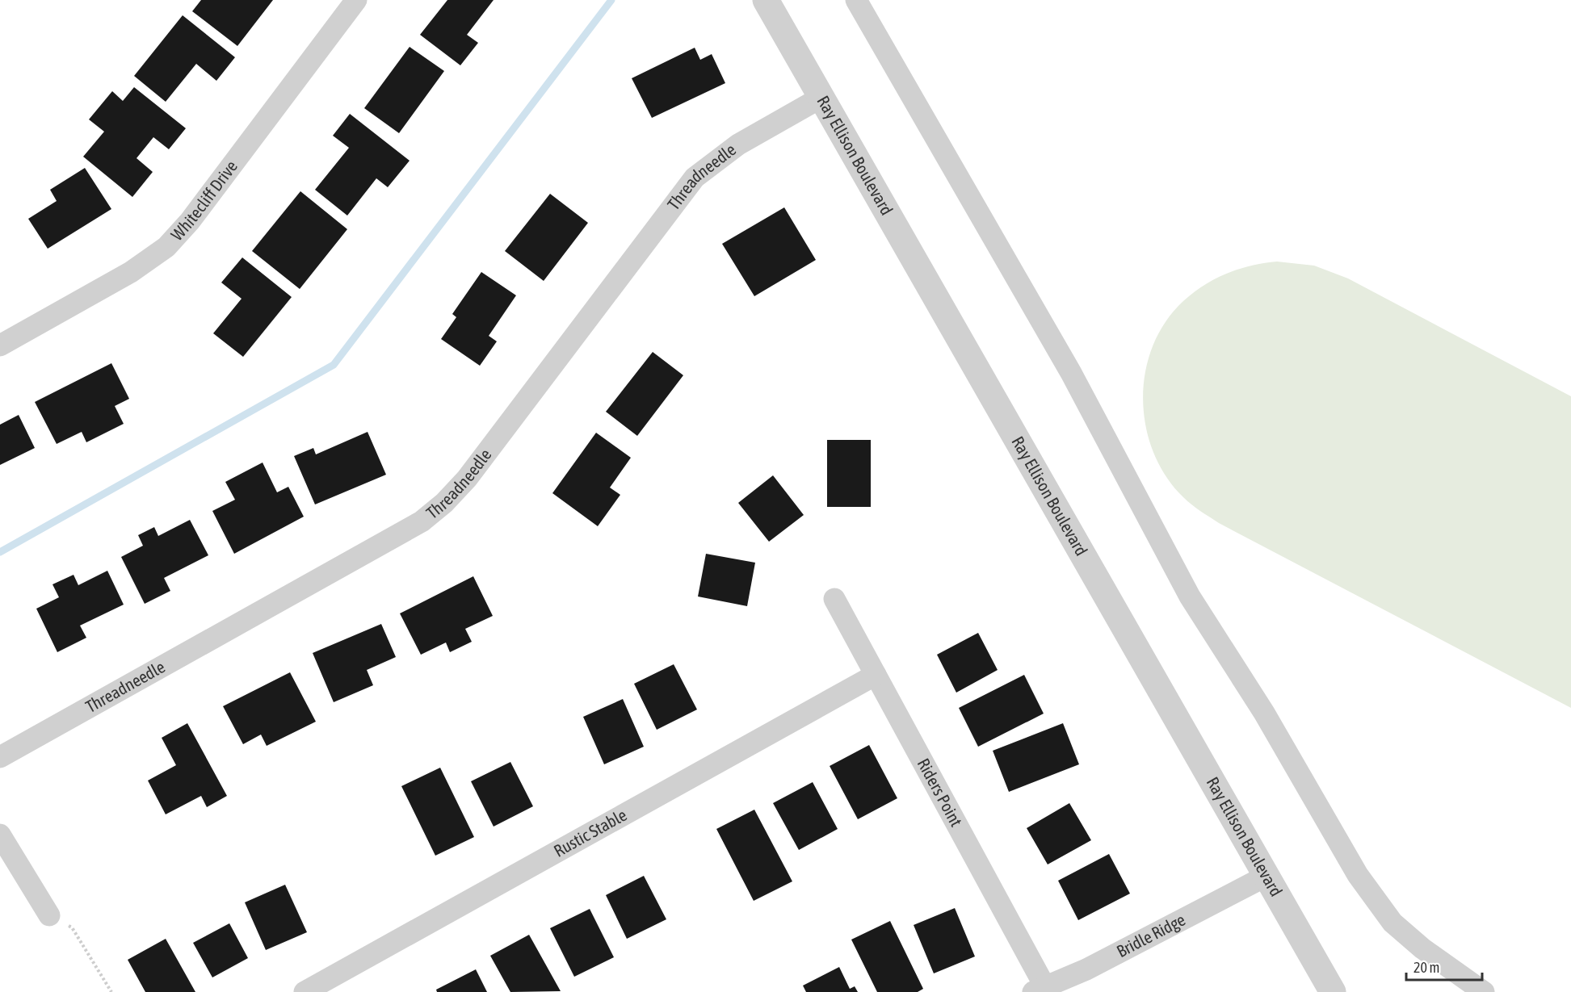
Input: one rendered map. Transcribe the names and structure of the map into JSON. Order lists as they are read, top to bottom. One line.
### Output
{"streets":{"street":["Ray Ellison Boulevard","Threadneedle","Whitecliff Drive","Riders Point","Rustic Stable","Bridle Ridge"]},"crossings":[["Ray Ellison Boulevard","Threadneedle"],["Ray Ellison Boulevard","Bridle Ridge"],["Riders Point","Rustic Stable"],["Riders Point","Bridle Ridge"]],"scale_bar":"20 m"}
